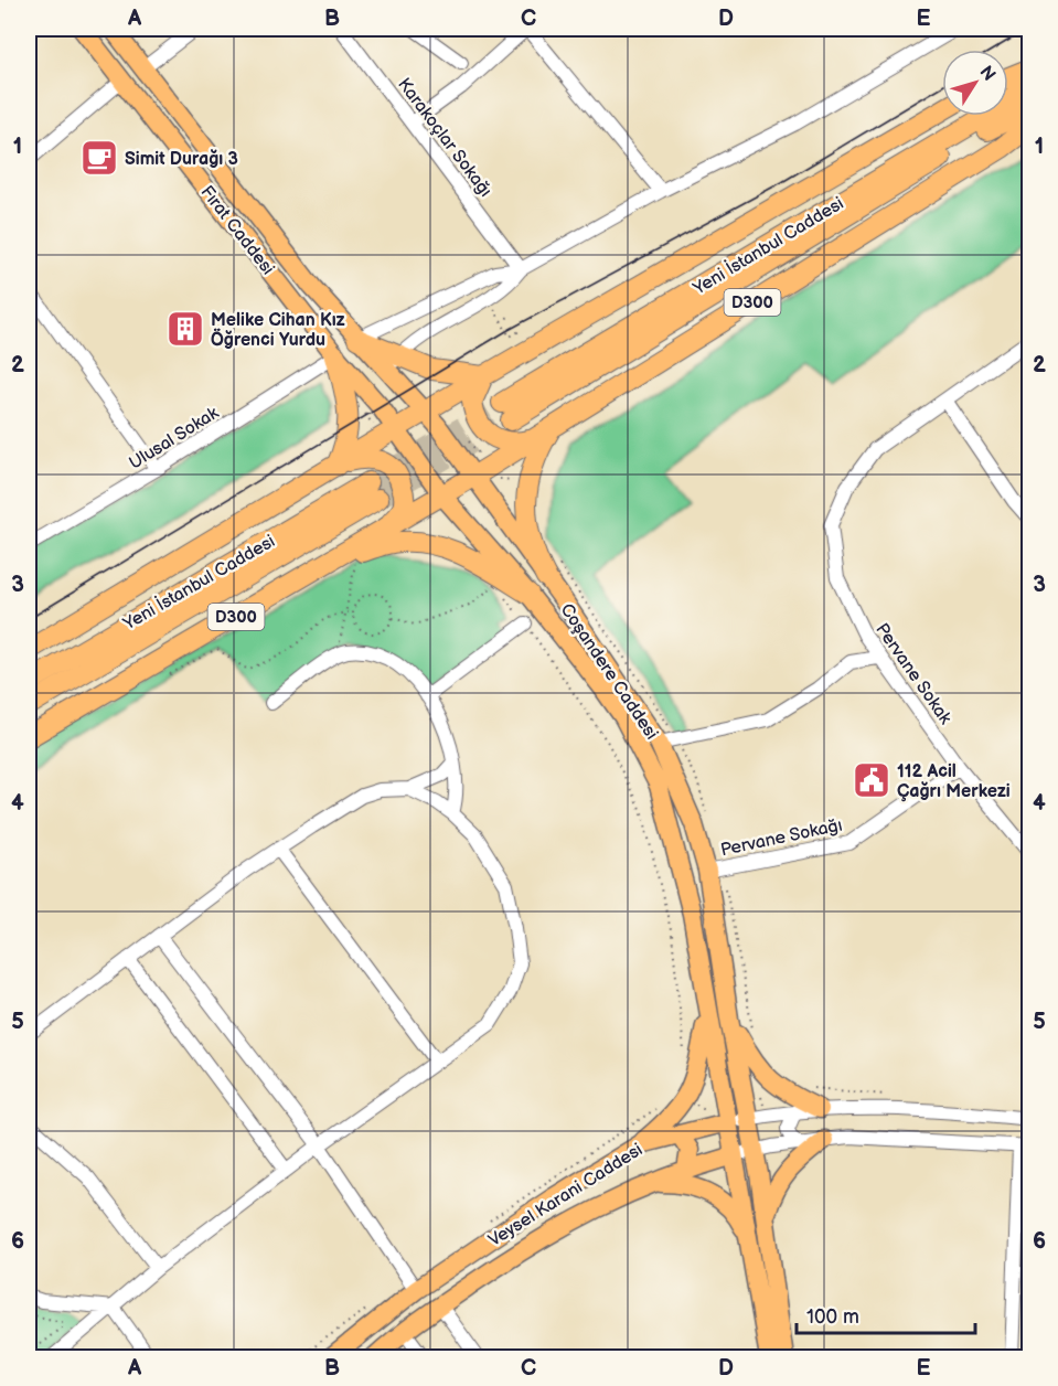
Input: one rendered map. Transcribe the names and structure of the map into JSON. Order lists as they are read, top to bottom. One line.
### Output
{"streets":{"highway":["Yeni İstanbul Caddesi","D300"],"main road":["Fırat Caddesi","Coşandere Caddesi","Veysel Karani Caddesi"],"street":["Karakoçlar Sokağı","Ulusal Sokak","Pervane Sokak","Pervane Sokağı"]},"crossings":[["Fırat Caddesi","D300"],["Fırat Caddesi","Ulusal Sokak"],["Fırat Caddesi","Coşandere Caddesi"],["D300","Coşandere Caddesi"],["Coşandere Caddesi","Pervane Sokağı"],["Coşandere Caddesi","Veysel Karani Caddesi"],["Pervane Sokak","Pervane Sokağı"]],"places":{"cafe":["Simit Durağı 3"],"building":["Melike Cihan Kız Öğrenci Yurdu"],"public building":["112 Acil Çağrı Merkezi"]},"scale_bar":"100 m","north":"top right","grid":{"columns":["A","B","C","D","E"],"rows":["1","2","3","4","5","6"]}}
